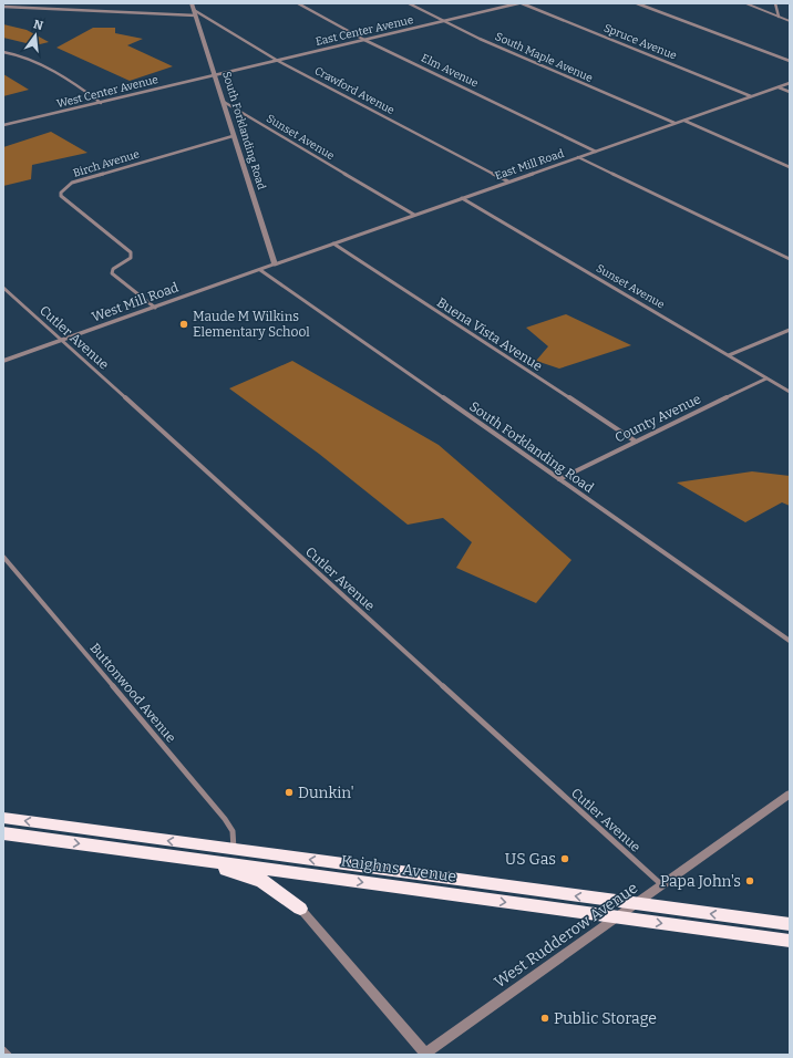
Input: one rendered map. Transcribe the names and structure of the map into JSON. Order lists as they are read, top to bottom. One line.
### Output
{"streets":{"highway":["Kaighns Avenue"],"street":["East Center Avenue","Spruce Avenue","South Maple Avenue","Elm Avenue","Crawford Avenue","West Center Avenue","South Forklanding Road","Sunset Avenue","Birch Avenue","East Mill Road","West Mill Road","Buena Vista Avenue","Cutler Avenue","County Avenue","Buttonwood Avenue","West Rudderow Avenue"]},"crossings":[["East Center Avenue","South Maple Avenue"],["East Center Avenue","Elm Avenue"],["East Center Avenue","Crawford Avenue"],["East Center Avenue","West Center Avenue"],["East Center Avenue","South Forklanding Road"],["Spruce Avenue","East Mill Road"],["South Maple Avenue","East Mill Road"],["Elm Avenue","East Mill Road"],["Crawford Avenue","South Forklanding Road"],["Crawford Avenue","East Mill Road"],["West Center Avenue","South Forklanding Road"],["South Forklanding Road","Sunset Avenue"],["South Forklanding Road","Birch Avenue"],["South Forklanding Road","East Mill Road"],["South Forklanding Road","West Mill Road"],["South Forklanding Road","County Avenue"],["Sunset Avenue","East Mill Road"],["Sunset Avenue","County Avenue"],["Birch Avenue","West Mill Road"],["East Mill Road","West Mill Road"],["East Mill Road","Buena Vista Avenue"],["West Mill Road","Cutler Avenue"],["Buena Vista Avenue","County Avenue"],["Cutler Avenue","West Rudderow Avenue"],["Buttonwood Avenue","Kaighns Avenue"],["Kaighns Avenue","West Rudderow Avenue"]],"places":["Maude M Wilkins Elementary School","Dunkin'","US Gas","Papa John's","Public Storage"],"north":"top"}
